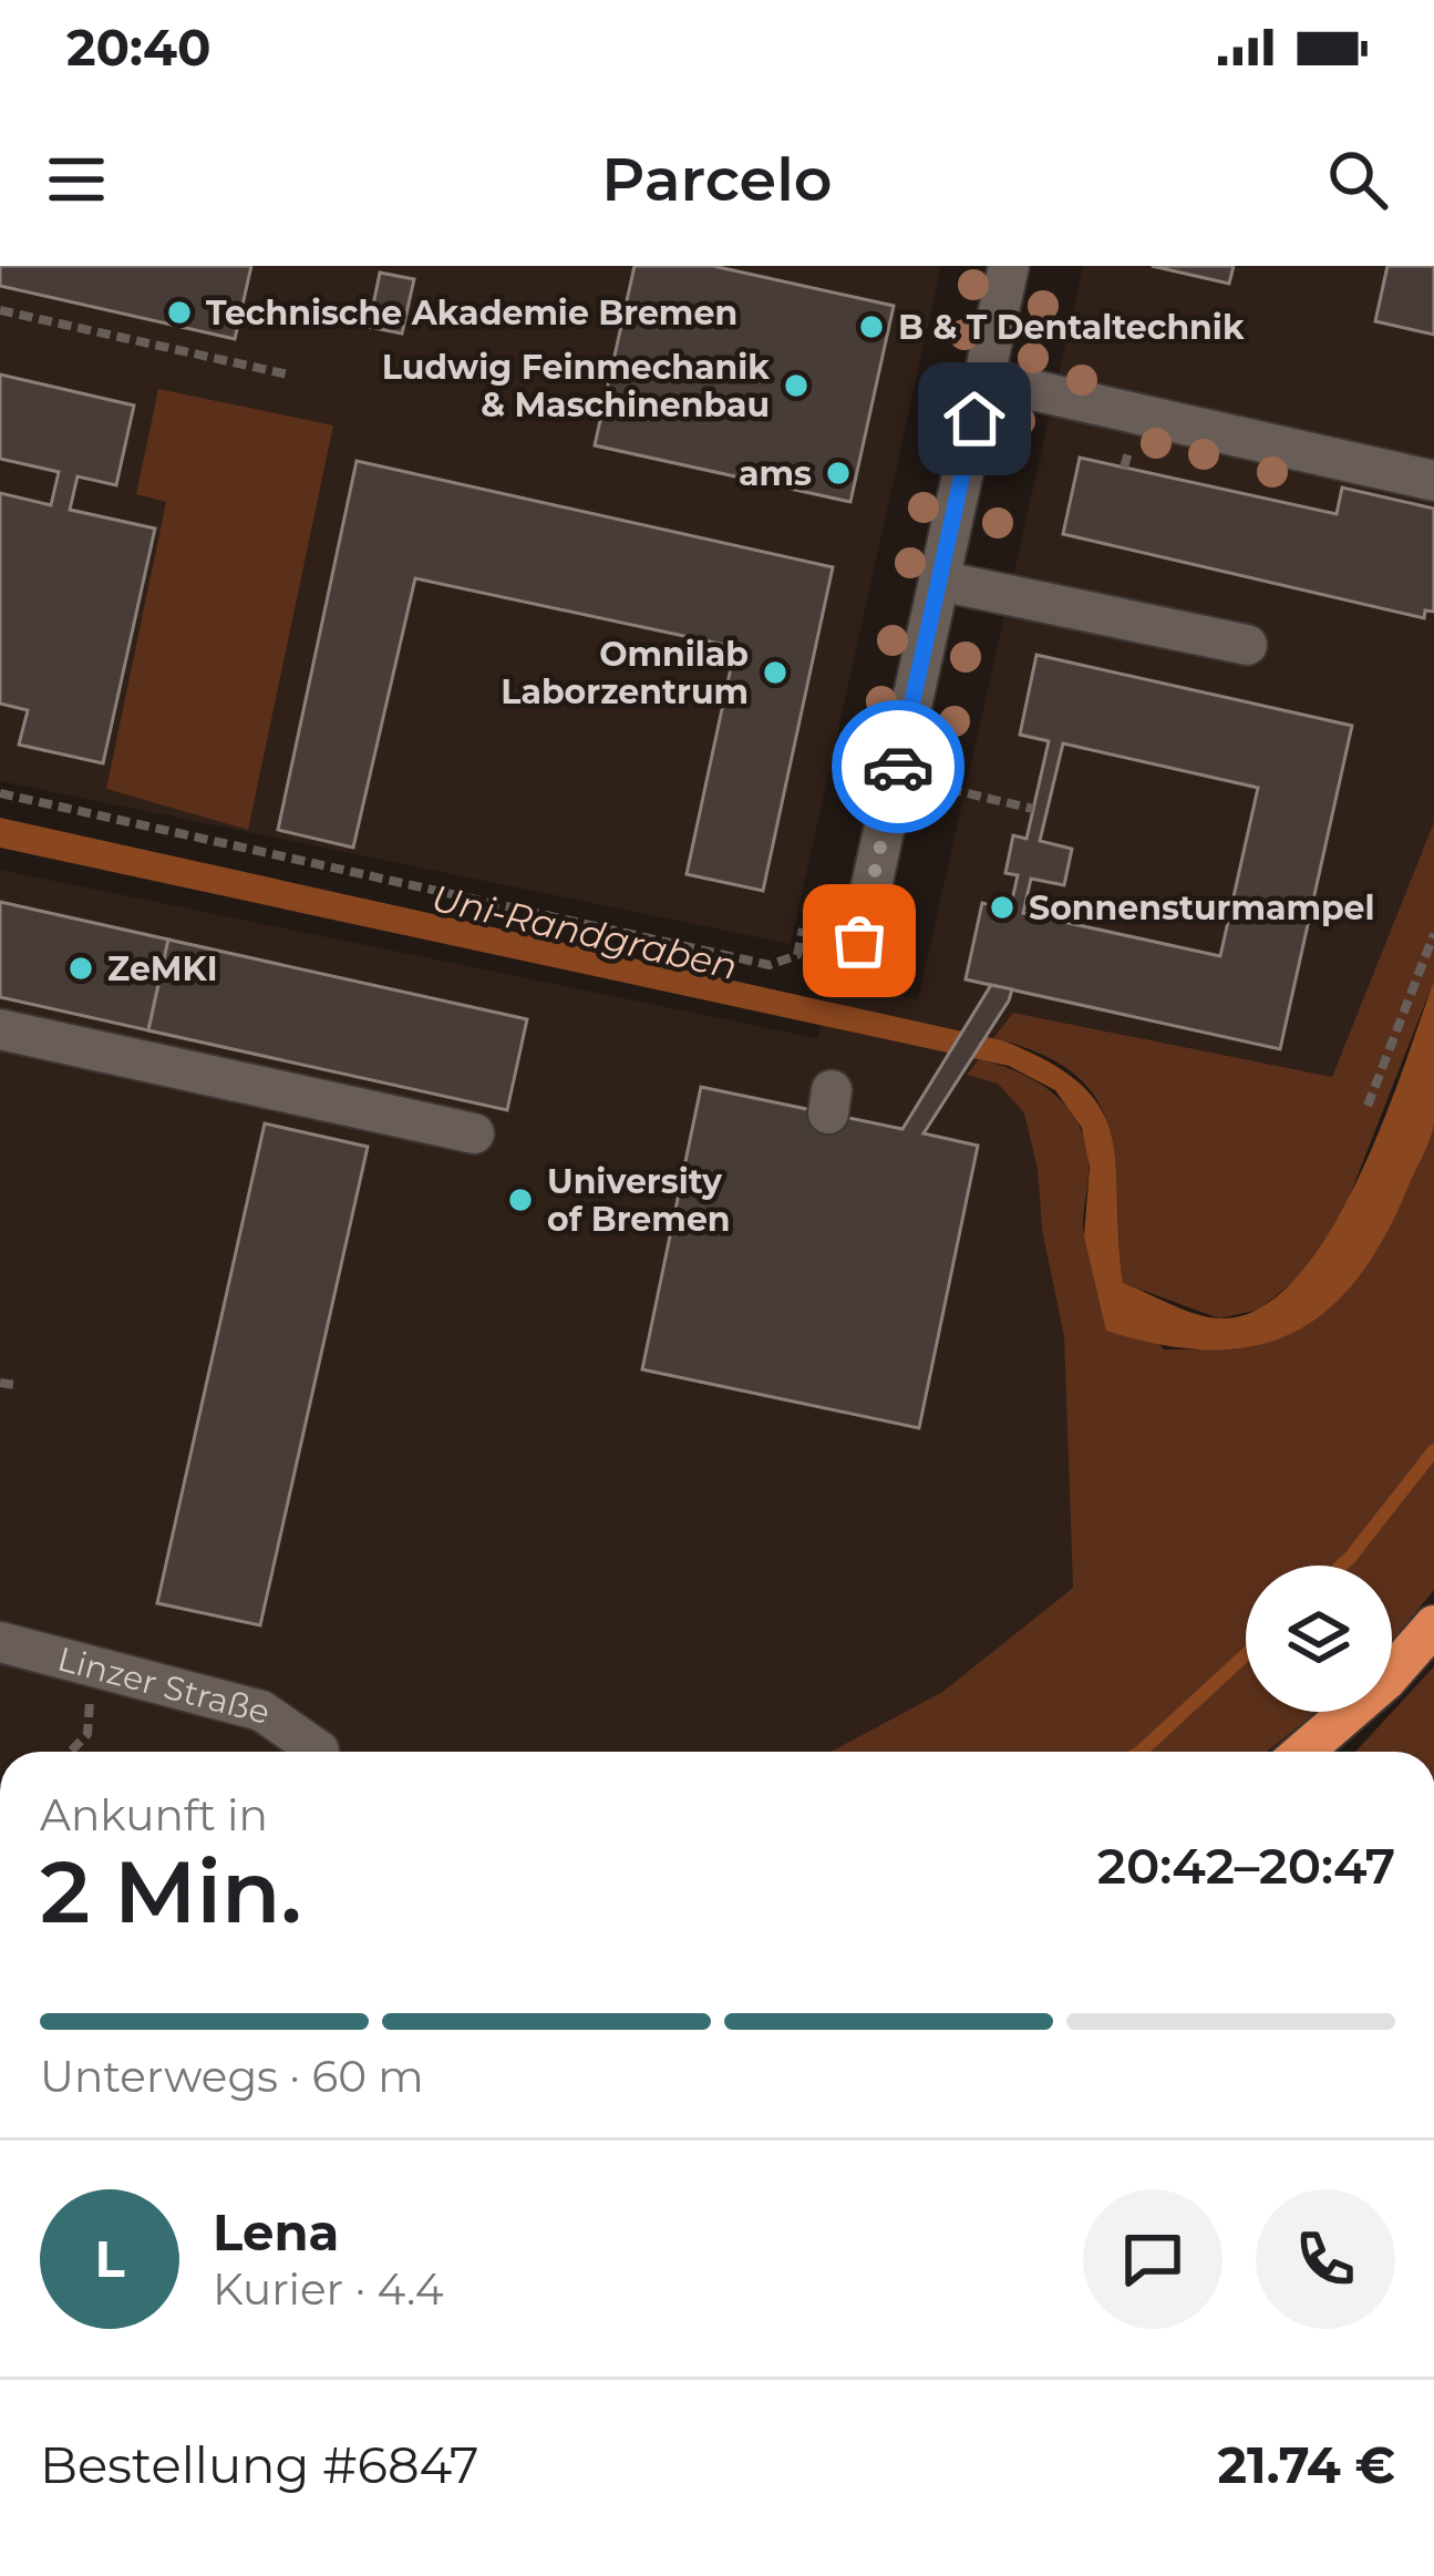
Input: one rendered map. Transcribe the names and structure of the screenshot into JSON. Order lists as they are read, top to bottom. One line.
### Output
{"streets":{"street":["Linzer Straße"]},"water":["Uni-Randgraben"],"places":["Technische Akademie Bremen","B & T Dentaltechnik","Ludwig Feinmechanik & Maschinenbau","ams","Omnilab Laborzentrum","Sonnensturmampel","ZeMKI","University of Bremen"],"page":{"status":"20:40","header":"Parcelo","heading":["2 Min.","Ankunft in","20:42–20:47"],"panel":["Lena","Kurier · 4.4","Bestellung #6847","21.74 €"],"bar":"Unterwegs · 60 m","round":"L"}}
